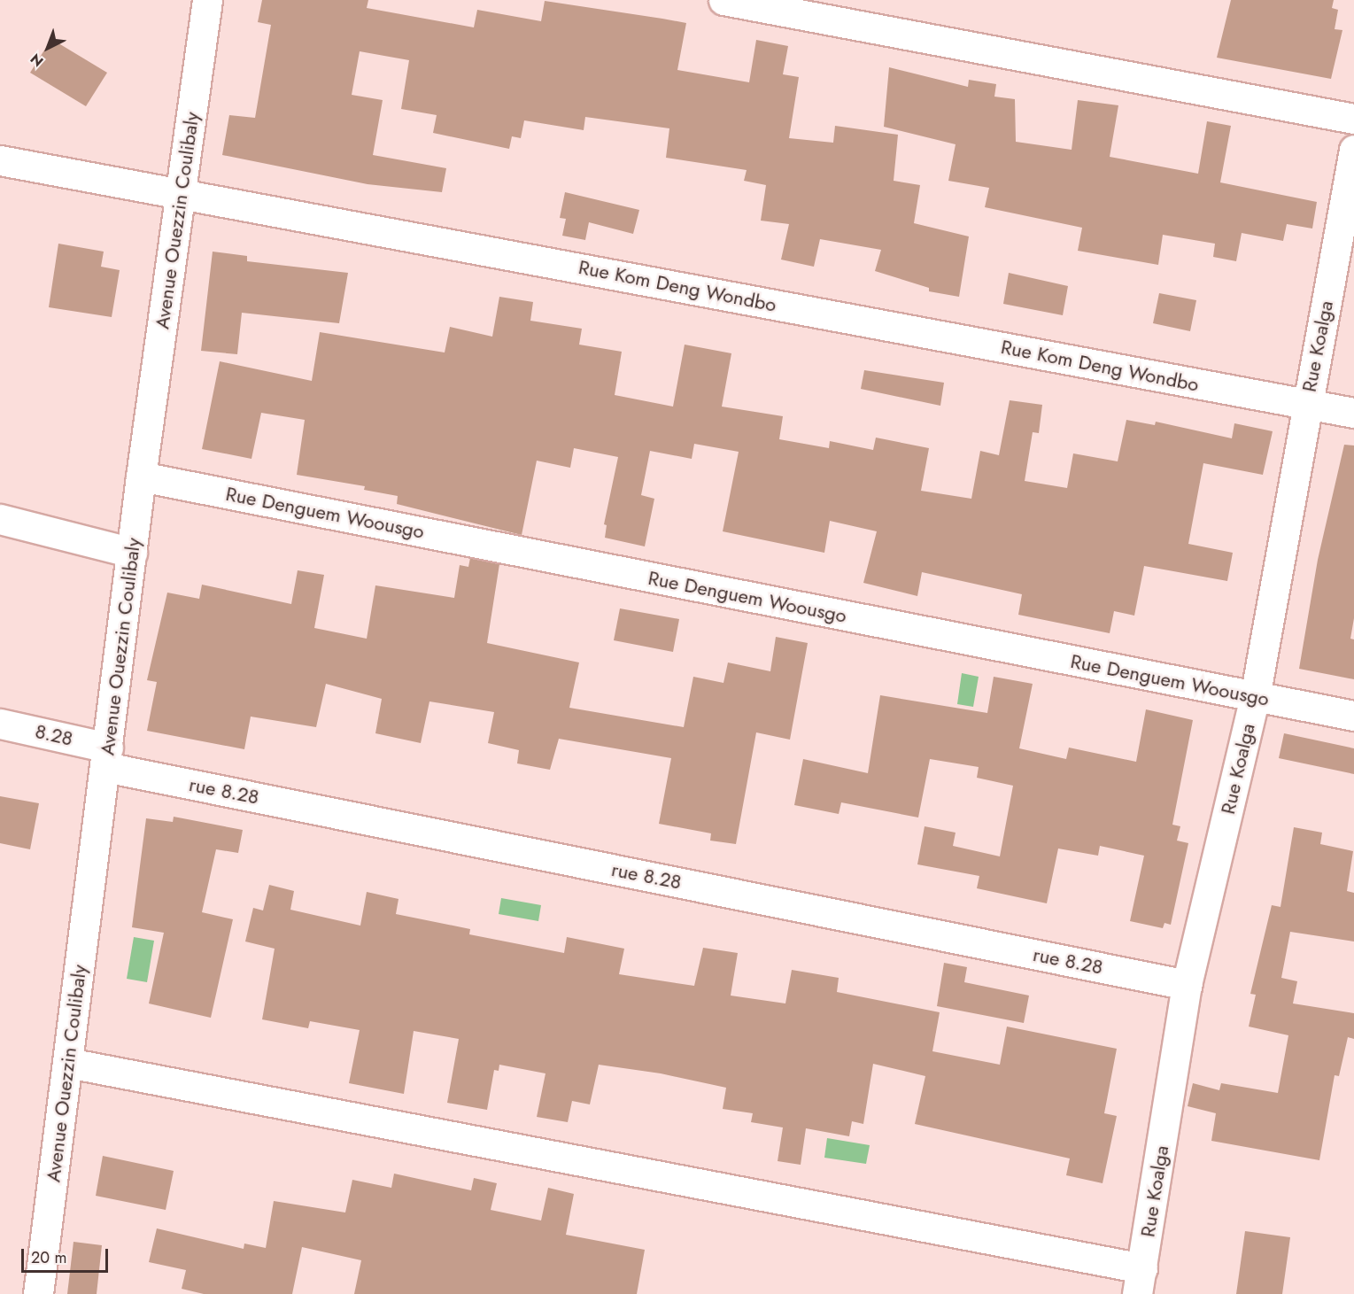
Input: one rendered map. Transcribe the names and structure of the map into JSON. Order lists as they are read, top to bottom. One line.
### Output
{"streets":{"street":["Avenue Ouezzin Coulibaly","Rue Kom Deng Wondbo","Rue Koalga","Rue Denguem Woousgo","8.28","rue 8.28"]},"crossings":[["Avenue Ouezzin Coulibaly","Rue Kom Deng Wondbo"],["Avenue Ouezzin Coulibaly","Rue Denguem Woousgo"],["Avenue Ouezzin Coulibaly","8.28"],["Avenue Ouezzin Coulibaly","rue 8.28"],["Rue Kom Deng Wondbo","Rue Koalga"],["Rue Koalga","Rue Denguem Woousgo"],["Rue Koalga","rue 8.28"],["8.28","rue 8.28"]],"scale_bar":"20 m","north":"bottom left"}
